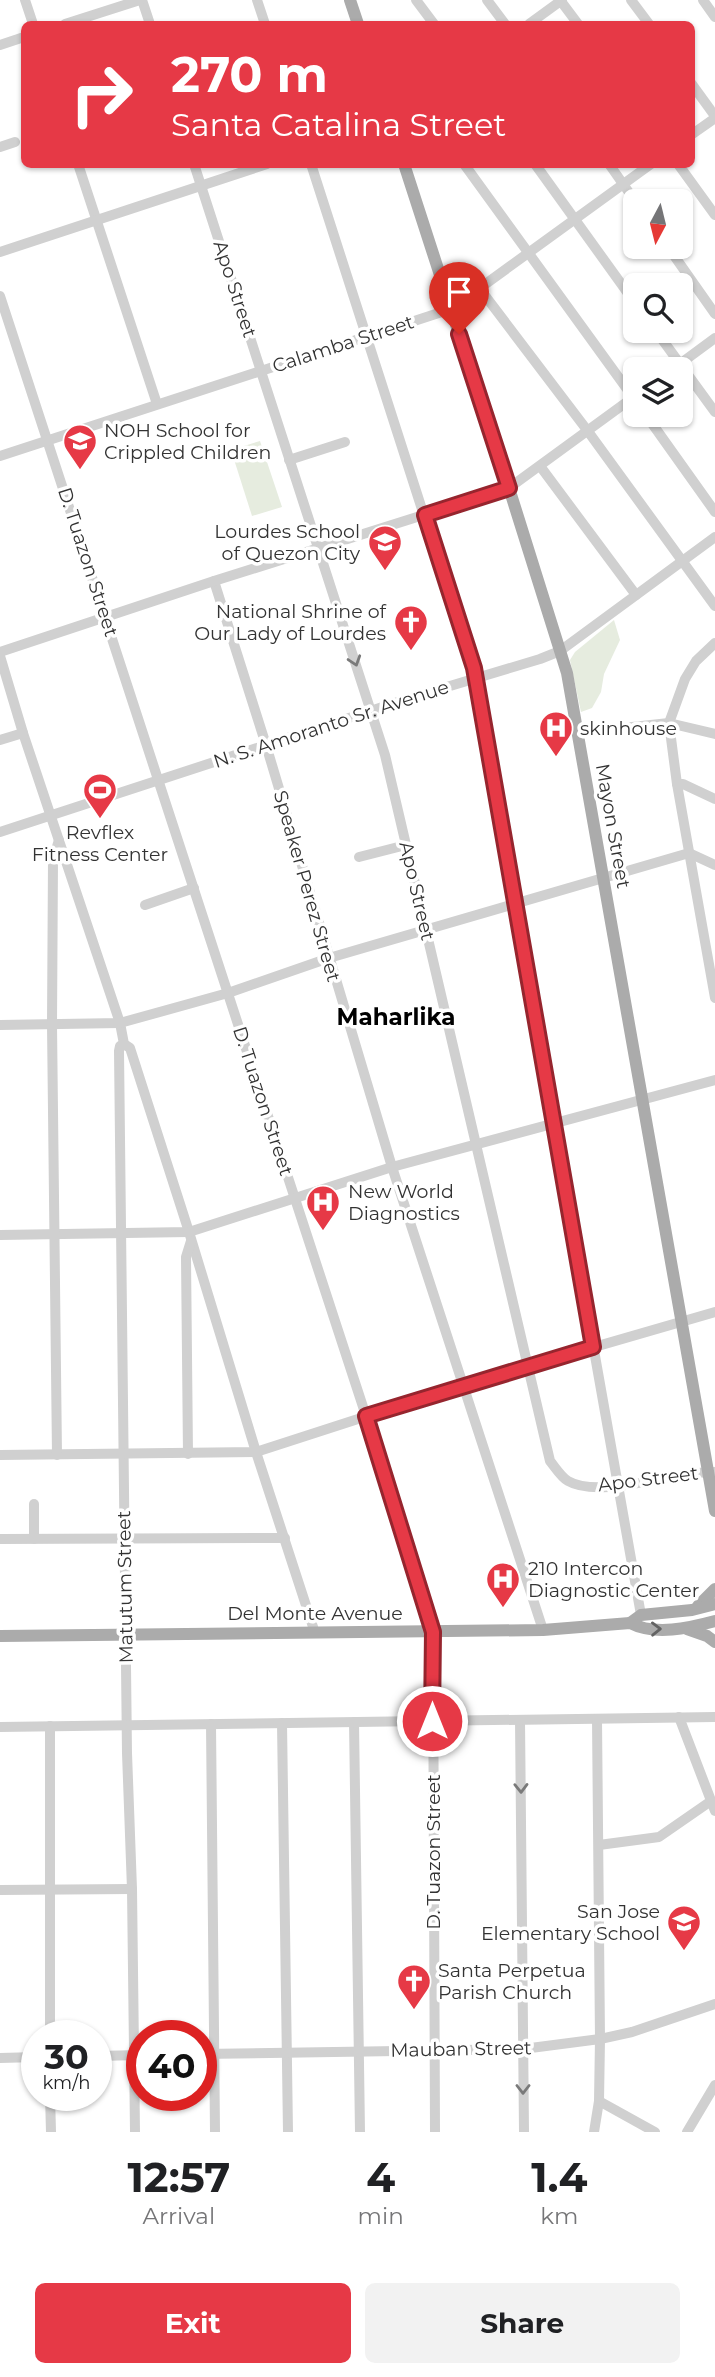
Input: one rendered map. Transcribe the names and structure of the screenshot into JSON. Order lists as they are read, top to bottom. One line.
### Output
{"streets":{"main road":["Mayon Street","Del Monte Avenue"],"street":["Apo Street","Calamba Street","D. Tuazon Street","N. S. Amoranto Sr. Avenue","Speaker Perez Street","Matutum Street","Mauban Street"]},"crossings":[["Apo Street","Calamba Street"],["Apo Street","N. S. Amoranto Sr. Avenue"],["Apo Street","Mayon Street"],["Calamba Street","D. Tuazon Street"],["Calamba Street","Mayon Street"],["D. Tuazon Street","N. S. Amoranto Sr. Avenue"],["D. Tuazon Street","Del Monte Avenue"],["D. Tuazon Street","Mauban Street"],["N. S. Amoranto Sr. Avenue","Mayon Street"],["N. S. Amoranto Sr. Avenue","Speaker Perez Street"],["Speaker Perez Street","Del Monte Avenue"],["Matutum Street","Del Monte Avenue"]],"districts":["Maharlika"],"places":{"school or university":["NOH School for Crippled Children","Lourdes School of Quezon City","San Jose Elementary School"],"church":["National Shrine of Our Lady of Lourdes","Santa Perpetua Parish Church"],"hospital":["skinhouse","New World Diagnostics","210 Intercon Diagnostic Center"],"sports":["Revflex Fitness Center"]},"north":"bottom","page":{"turn":["270 m","Santa Catalina Street"],"speed":"30 km/h","limit":"40","eta":["12:57","Arrival","4","min","1.4","km"],"buttons":["Exit","Share"]}}
